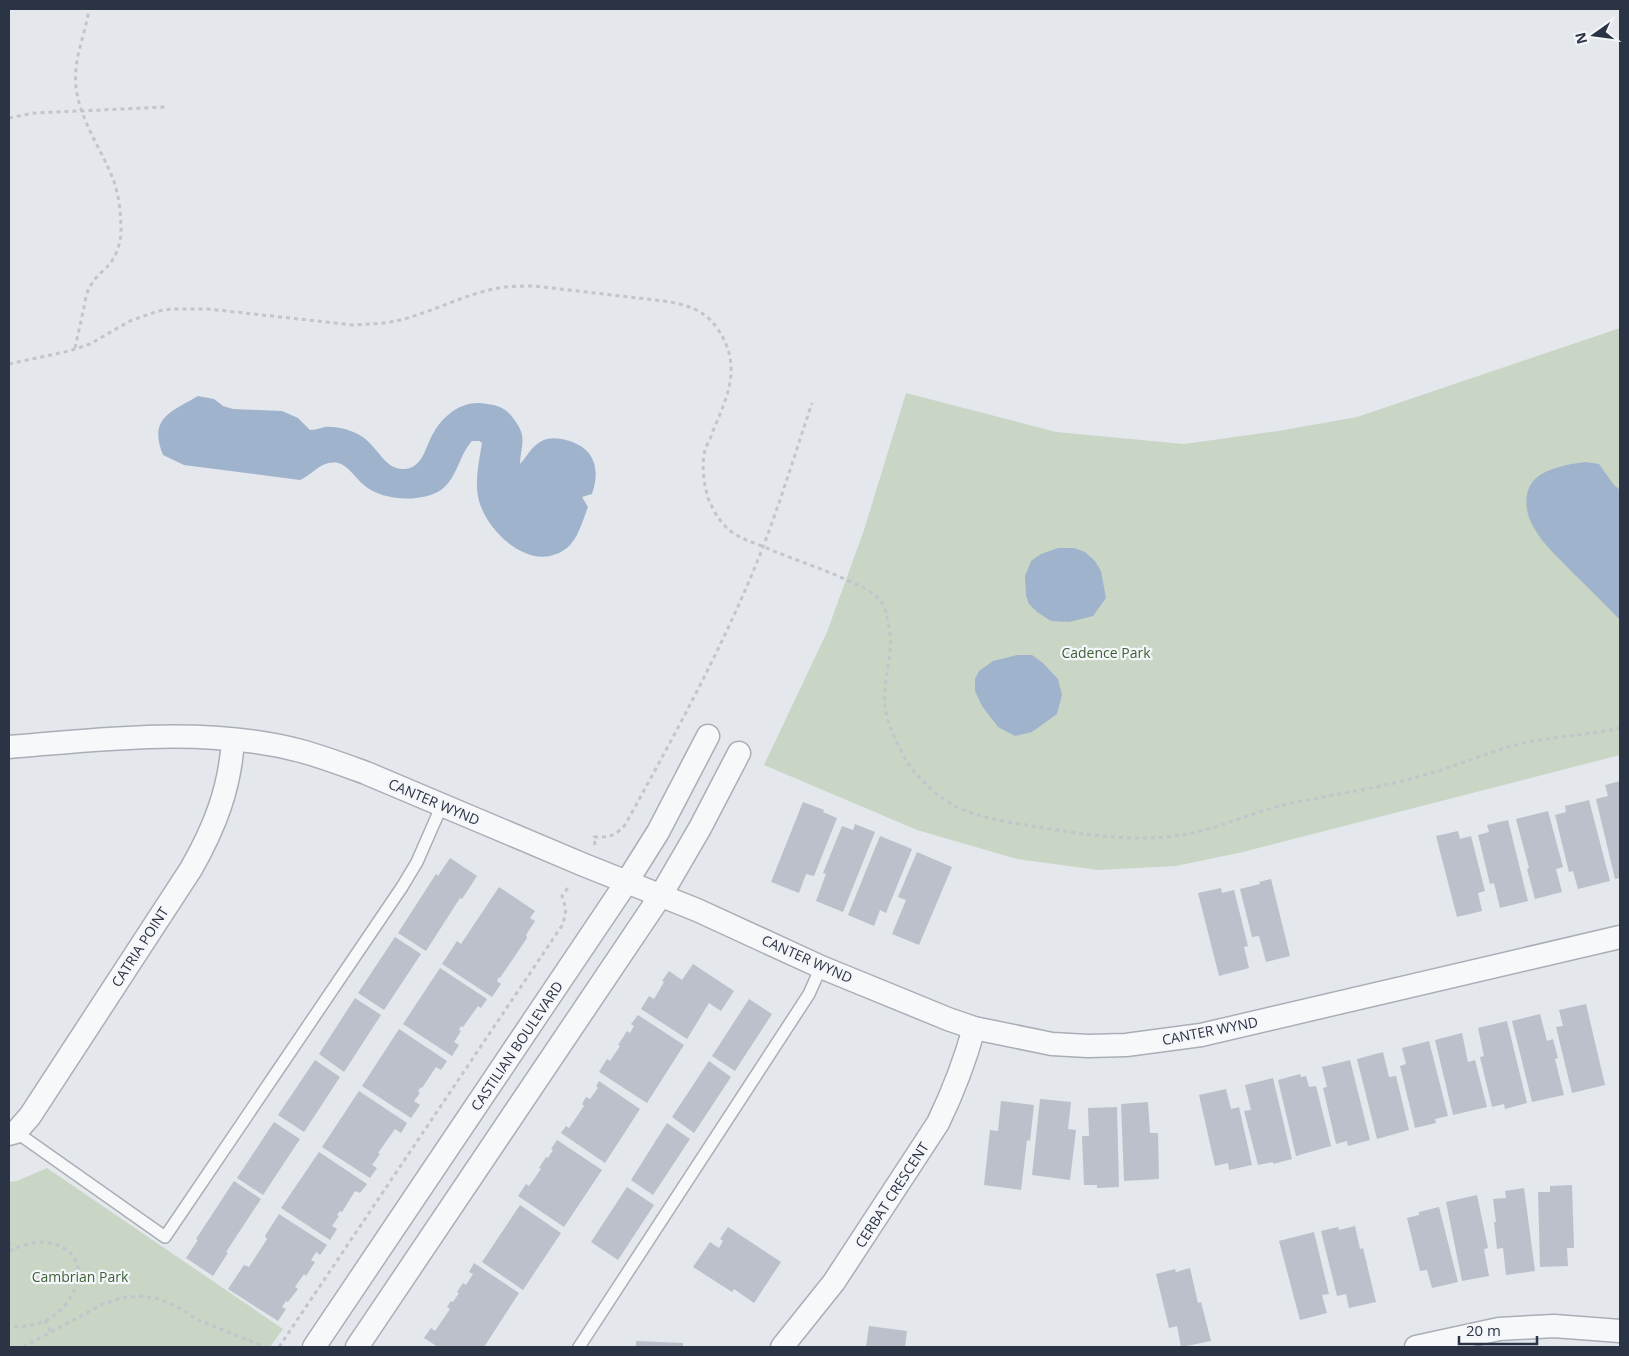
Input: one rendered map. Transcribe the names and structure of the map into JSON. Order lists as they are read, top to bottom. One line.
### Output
{"streets":{"street":["CANTER WYND","CATRIA POINT","CASTILIAN BOULEVARD","CERBAT CRESCENT"]},"crossings":[["CANTER WYND","CATRIA POINT"],["CANTER WYND","CASTILIAN BOULEVARD"],["CANTER WYND","CERBAT CRESCENT"]],"parks":["Cadence Park","Cambrian Park"],"scale_bar":"20 m","north":"left"}
